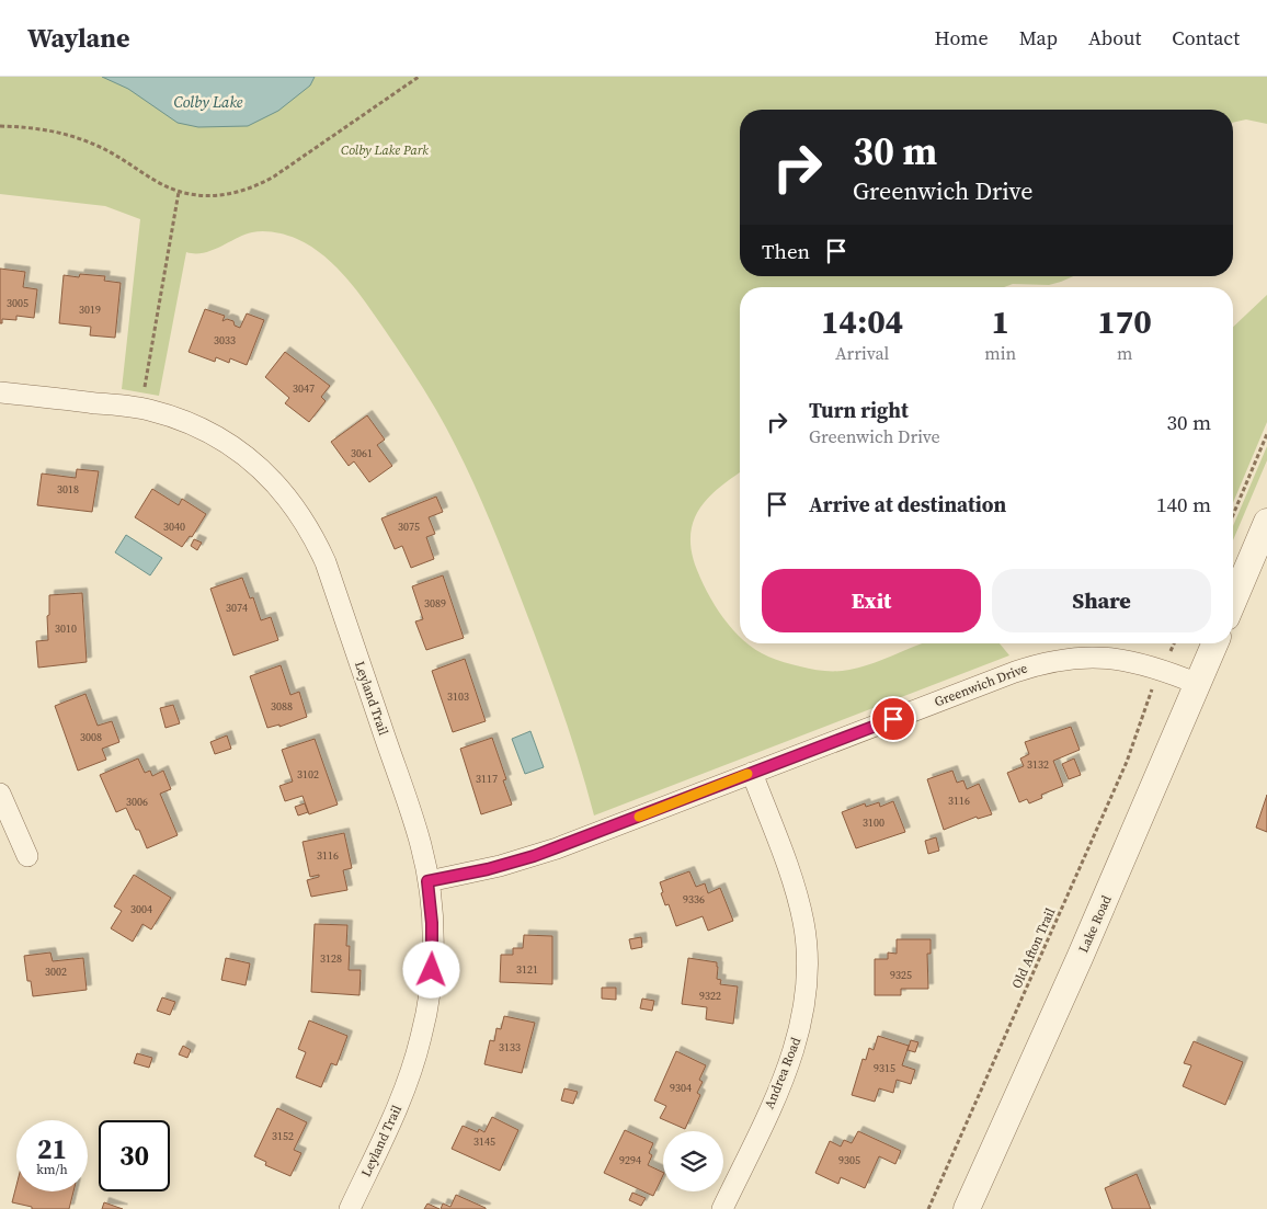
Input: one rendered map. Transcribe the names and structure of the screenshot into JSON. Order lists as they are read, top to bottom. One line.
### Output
{"streets":{"street":["Greenwich Drive","Leyland Trail","Lake Road","Andrea Road"],"path":["Old Afton Trail"]},"crossings":[["Greenwich Drive","Leyland Trail"],["Greenwich Drive","Lake Road"],["Greenwich Drive","Andrea Road"]],"water":["Colby Lake"],"parks":["Colby Lake Park"],"house_numbers":["3005","3019","3033","3047","3061","3018","3040","3075","3089","3074","3010","3103","3088","3008","3132","3102","3117","3116","3006","3100","3116","9336","3004","3128","3121","3002","9325","9322","3133","9315","9304","3152","3145","9294","9305"],"page":{"header":"Waylane","nav":["Home","Map","About","Contact"],"turn":["30 m","Greenwich Drive"],"then":"Then","eta":["14:04","Arrival","1","min","170","m"],"list":[{"name":"Turn right","note":"Greenwich Drive","value":"30 m"},{"name":"Arrive at destination","value":"140 m"}],"buttons":["Exit","Share"],"speed":"21 km/h","limit":"30"}}
